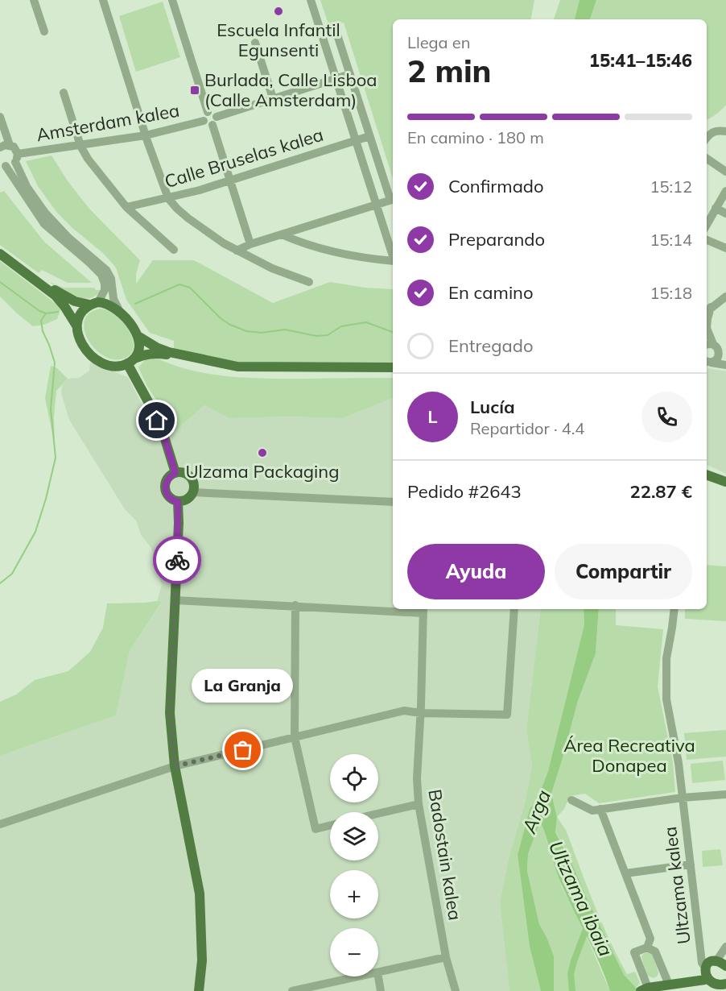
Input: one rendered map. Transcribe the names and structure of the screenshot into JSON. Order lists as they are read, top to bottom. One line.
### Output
{"streets":{"street":["Amsterdam kalea","Calle Bruselas kalea","Badostain kalea","Ultzama kalea"]},"water":["Arga","Ultzama ibaia"],"parks":["Área Recreativa Donapea"],"places":{"other":["Escuela Infantil Egunsenti","Ulzama Packaging","La Granja"],"transit":["Burlada, Calle Lisboa (Calle Amsterdam)"]},"page":{"heading":["2 min","Llega en","15:41–15:46"],"panel":["Lucía","Repartidor · 4.4","Pedido #2643","22.87 €"],"bar":"En camino · 180 m","list":[["Confirmado","15:12"],["Preparando","15:14"],["En camino","15:18"],"Entregado"],"round":"L","buttons":["Ayuda","Compartir"],"bubble":"La Granja","map_buttons":["+","−"]}}
